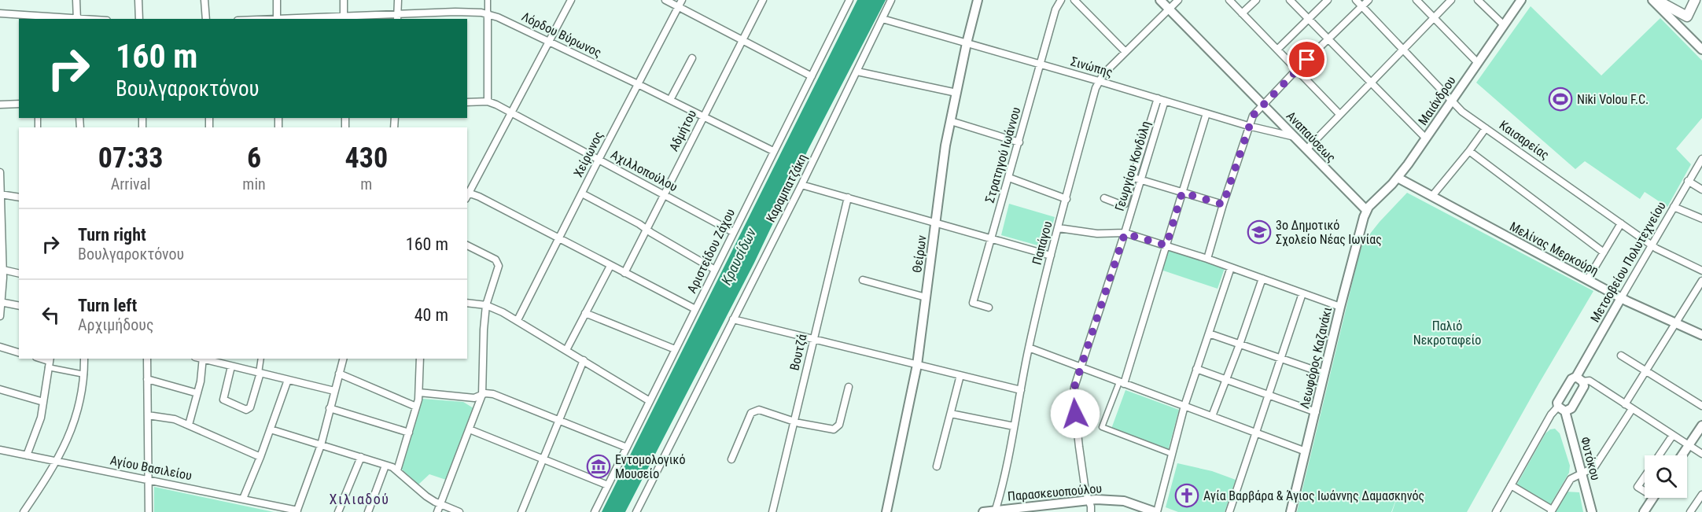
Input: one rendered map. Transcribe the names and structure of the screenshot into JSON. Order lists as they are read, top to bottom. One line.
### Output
{"streets":{"street":["Λόρδου Βύρωνος","Σινώπης","Μαιάνδρου","Αδμήτου","Αναπαύσεως","Καισαρείας","Χείρωνος","Στρατηγού Ιωάννου","Γεωργίου Κονδύλη","Αχιλλοπούλου","Καραμπατζάκη","Παπάγου","Μελίνας Μερκούρη","Αριστείδου Ζάχου","Θείρων","Μετσοβείου Πολυτεχνείου","Βουτζά","Λεωφόρος Καζανάκι","Φυτόκου","Αγίου Βασιλείου","Παρασκευοπούλου"]},"crossings":[["Λόρδου Βύρωνος","Αδμήτου"],["Λόρδου Βύρωνος","Χείρωνος"],["Λόρδου Βύρωνος","Αριστείδου Ζάχου"],["Σινώπης","Αναπαύσεως"],["Σινώπης","Στρατηγού Ιωάννου"],["Σινώπης","Γεωργίου Κονδύλη"],["Σινώπης","Καραμπατζάκη"],["Σινώπης","Παπάγου"],["Σινώπης","Θείρων"],["Μαιάνδρου","Αναπαύσεως"],["Μαιάνδρου","Καισαρείας"],["Μαιάνδρου","Μελίνας Μερκούρη"],["Μαιάνδρου","Λεωφόρος Καζανάκι"],["Αδμήτου","Αχιλλοπούλου"],["Αναπαύσεως","Παπάγου"],["Αναπαύσεως","Λεωφόρος Καζανάκι"],["Καισαρείας","Μετσοβείου Πολυτεχνείου"],["Χείρωνος","Αχιλλοπούλου"],["Γεωργίου Κονδύλη","Παρασκευοπούλου"],["Αχιλλοπούλου","Αριστείδου Ζάχου"],["Παπάγου","Παρασκευοπούλου"],["Μελίνας Μερκούρη","Μετσοβείου Πολυτεχνείου"]],"districts":["Χιλιαδού"],"water":["Κραυσίδων"],"parks":["Παλιό Νεκροταφείο"],"places":{"sports":["Niki Volou F.C."],"school or university":["3ο Δημοτικό Σχολείο Νέας Ιωνίας"],"museum":["Εντομολογικό Mουσείο"],"church":["Αγία Βαρβάρα & Άγιος Ιωάννης Δαμασκηνός"]},"page":{"turn":["160 m","Βουλγαροκτόνου"],"eta":["07:33","Arrival","6","min","430","m"],"list":[{"name":"Turn right","note":"Βουλγαροκτόνου","value":"160 m"},{"name":"Turn left","note":"Αρχιμήδους","value":"40 m"}]}}
